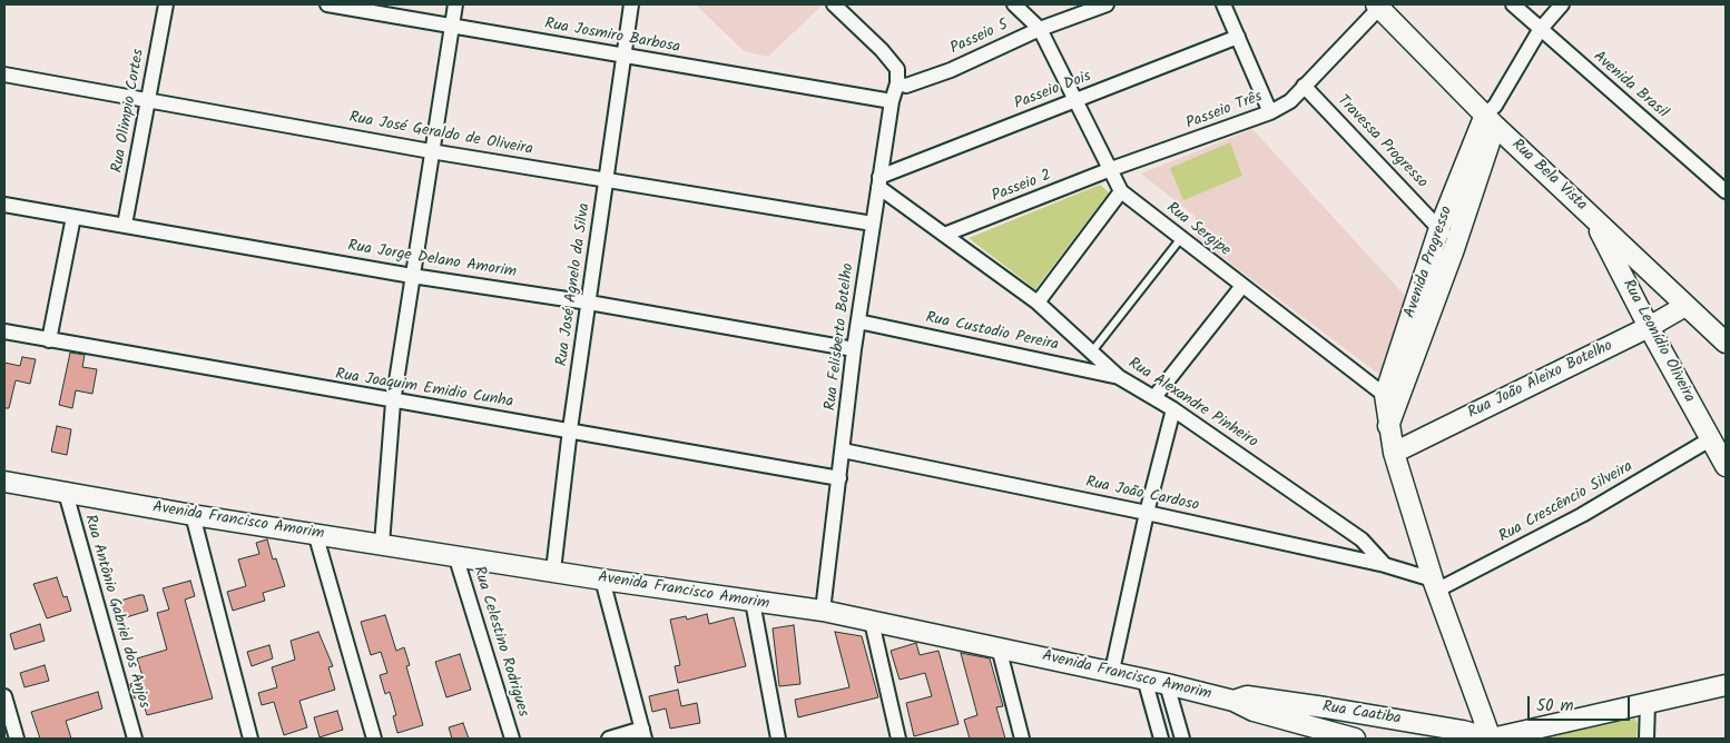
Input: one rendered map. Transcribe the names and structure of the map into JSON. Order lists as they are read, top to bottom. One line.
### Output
{"streets":{"street":["Rua Josmiro Barbosa","Passeio 5","Avenida Brasil","Passeio Dois","Rua Olimpio Cortes","Passeio Três","Rua José Geraldo de Oliveira","Travessa Progresso","Rua Bela Vista","Passeio 2","Rua Sergipe","Rua Jorge Delano Amorim","Avenida Progresso","Rua José Agnelo da Silva","Rua Custodio Pereira","Rua Felisberto Botelho","Rua Leonídio Oliveira","Rua João Aleixo Botelho","Rua Joaquim Emidio Cunha","Rua Alexandre Pinheiro","Rua João Cardoso","Rua Crescêncio Silveira","Avenida Francisco Amorim","Rua Antônio Gabriel dos Anjos","Rua Celestino Rodrigues","Rua Caatiba"]},"crossings":[["Rua Josmiro Barbosa","Rua José Agnelo da Silva"],["Rua Josmiro Barbosa","Rua Felisberto Botelho"],["Passeio 5","Rua Sergipe"],["Passeio 5","Rua Felisberto Botelho"],["Avenida Brasil","Avenida Progresso"],["Passeio Dois","Rua Sergipe"],["Passeio Dois","Rua Felisberto Botelho"],["Passeio Dois","Rua Alexandre Pinheiro"],["Rua Olimpio Cortes","Rua José Geraldo de Oliveira"],["Rua Olimpio Cortes","Rua Jorge Delano Amorim"],["Passeio Três","Travessa Progresso"],["Passeio Três","Rua Bela Vista"],["Passeio Três","Passeio 2"],["Passeio Três","Rua Sergipe"],["Rua José Geraldo de Oliveira","Rua José Agnelo da Silva"],["Rua José Geraldo de Oliveira","Rua Felisberto Botelho"],["Travessa Progresso","Avenida Progresso"],["Rua Bela Vista","Avenida Progresso"],["Rua Bela Vista","Rua Leonídio Oliveira"],["Rua Bela Vista","Rua João Aleixo Botelho"],["Passeio 2","Rua Sergipe"],["Passeio 2","Rua Alexandre Pinheiro"],["Rua Sergipe","Avenida Progresso"],["Rua Jorge Delano Amorim","Rua José Agnelo da Silva"],["Rua Jorge Delano Amorim","Rua Felisberto Botelho"],["Avenida Progresso","Rua João Aleixo Botelho"],["Avenida Progresso","Rua João Cardoso"],["Avenida Progresso","Rua Crescêncio Silveira"],["Avenida Progresso","Rua Caatiba"],["Rua José Agnelo da Silva","Rua Joaquim Emidio Cunha"],["Rua José Agnelo da Silva","Avenida Francisco Amorim"],["Rua Custodio Pereira","Rua Felisberto Botelho"],["Rua Custodio Pereira","Rua Alexandre Pinheiro"],["Rua Felisberto Botelho","Rua Joaquim Emidio Cunha"],["Rua Felisberto Botelho","Rua Alexandre Pinheiro"],["Rua Felisberto Botelho","Rua João Cardoso"],["Rua Felisberto Botelho","Avenida Francisco Amorim"],["Rua Leonídio Oliveira","Rua João Aleixo Botelho"],["Rua Leonídio Oliveira","Rua Crescêncio Silveira"],["Rua Alexandre Pinheiro","Rua João Cardoso"],["Rua João Cardoso","Rua Crescêncio Silveira"],["Avenida Francisco Amorim","Rua Antônio Gabriel dos Anjos"],["Avenida Francisco Amorim","Rua Celestino Rodrigues"],["Avenida Francisco Amorim","Rua Caatiba"]],"scale_bar":"50 m"}
